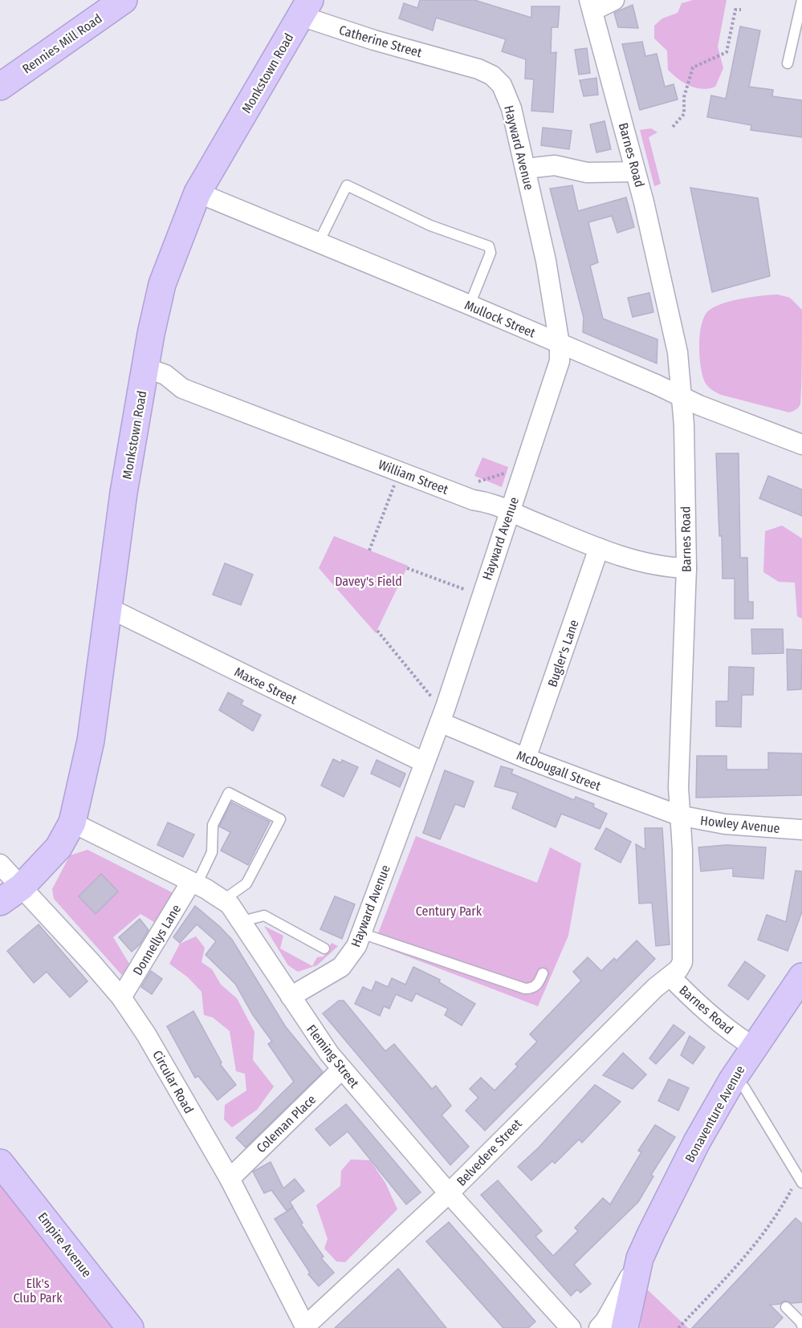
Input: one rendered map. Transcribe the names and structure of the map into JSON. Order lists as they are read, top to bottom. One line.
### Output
{"streets":{"street":["Catherine Street","Rennies Mill Road","Monkstown Road","Hayward Avenue","Barnes Road","Mullock Street","William Street","Bugler's Lane","Maxse Street","McDougall Street","Howley Avenue","Donnellys Lane","Fleming Street","Circular Road","Bonaventure Avenue","Coleman Place","Belvedere Street","Empire Avenue"]},"crossings":[["Catherine Street","Monkstown Road"],["Catherine Street","Hayward Avenue"],["Monkstown Road","Mullock Street"],["Monkstown Road","William Street"],["Monkstown Road","Maxse Street"],["Monkstown Road","Fleming Street"],["Monkstown Road","Circular Road"],["Hayward Avenue","Mullock Street"],["Hayward Avenue","William Street"],["Hayward Avenue","Maxse Street"],["Hayward Avenue","McDougall Street"],["Hayward Avenue","Fleming Street"],["Barnes Road","Mullock Street"],["Barnes Road","William Street"],["Barnes Road","McDougall Street"],["Barnes Road","Howley Avenue"],["Barnes Road","Bonaventure Avenue"],["Barnes Road","Belvedere Street"],["William Street","Bugler's Lane"],["Bugler's Lane","McDougall Street"],["McDougall Street","Howley Avenue"],["Donnellys Lane","Fleming Street"],["Donnellys Lane","Circular Road"],["Fleming Street","Coleman Place"],["Fleming Street","Belvedere Street"],["Circular Road","Coleman Place"],["Circular Road","Belvedere Street"]],"parks":["Davey's Field","Century Park","Elk's Club Park"]}
